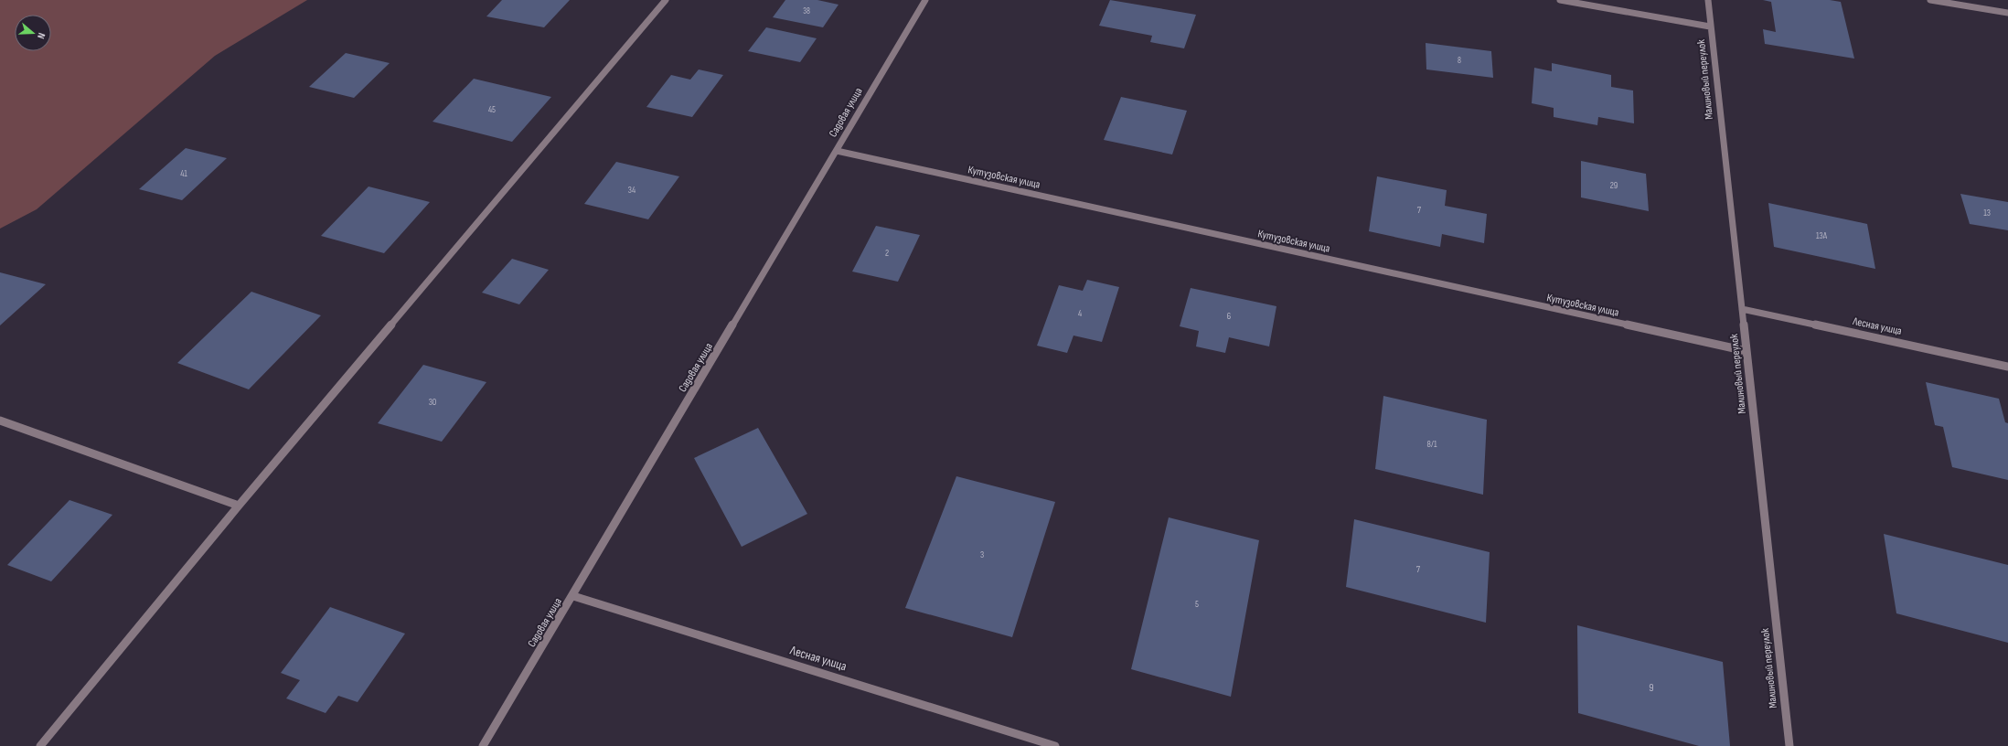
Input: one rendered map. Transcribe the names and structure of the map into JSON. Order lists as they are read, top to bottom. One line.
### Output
{"streets":{"street":["Малиновый переулок","Садовая улица","Кутузовская улица","Лесная улица"]},"crossings":[["Малиновый переулок","Кутузовская улица"],["Малиновый переулок","Лесная улица"],["Садовая улица","Кутузовская улица"],["Садовая улица","Лесная улица"]],"house_numbers":["38","8","45","41","29","34","7","13","13А","2","4","6","30","8/1","3","7","5","9"],"north":"right"}
